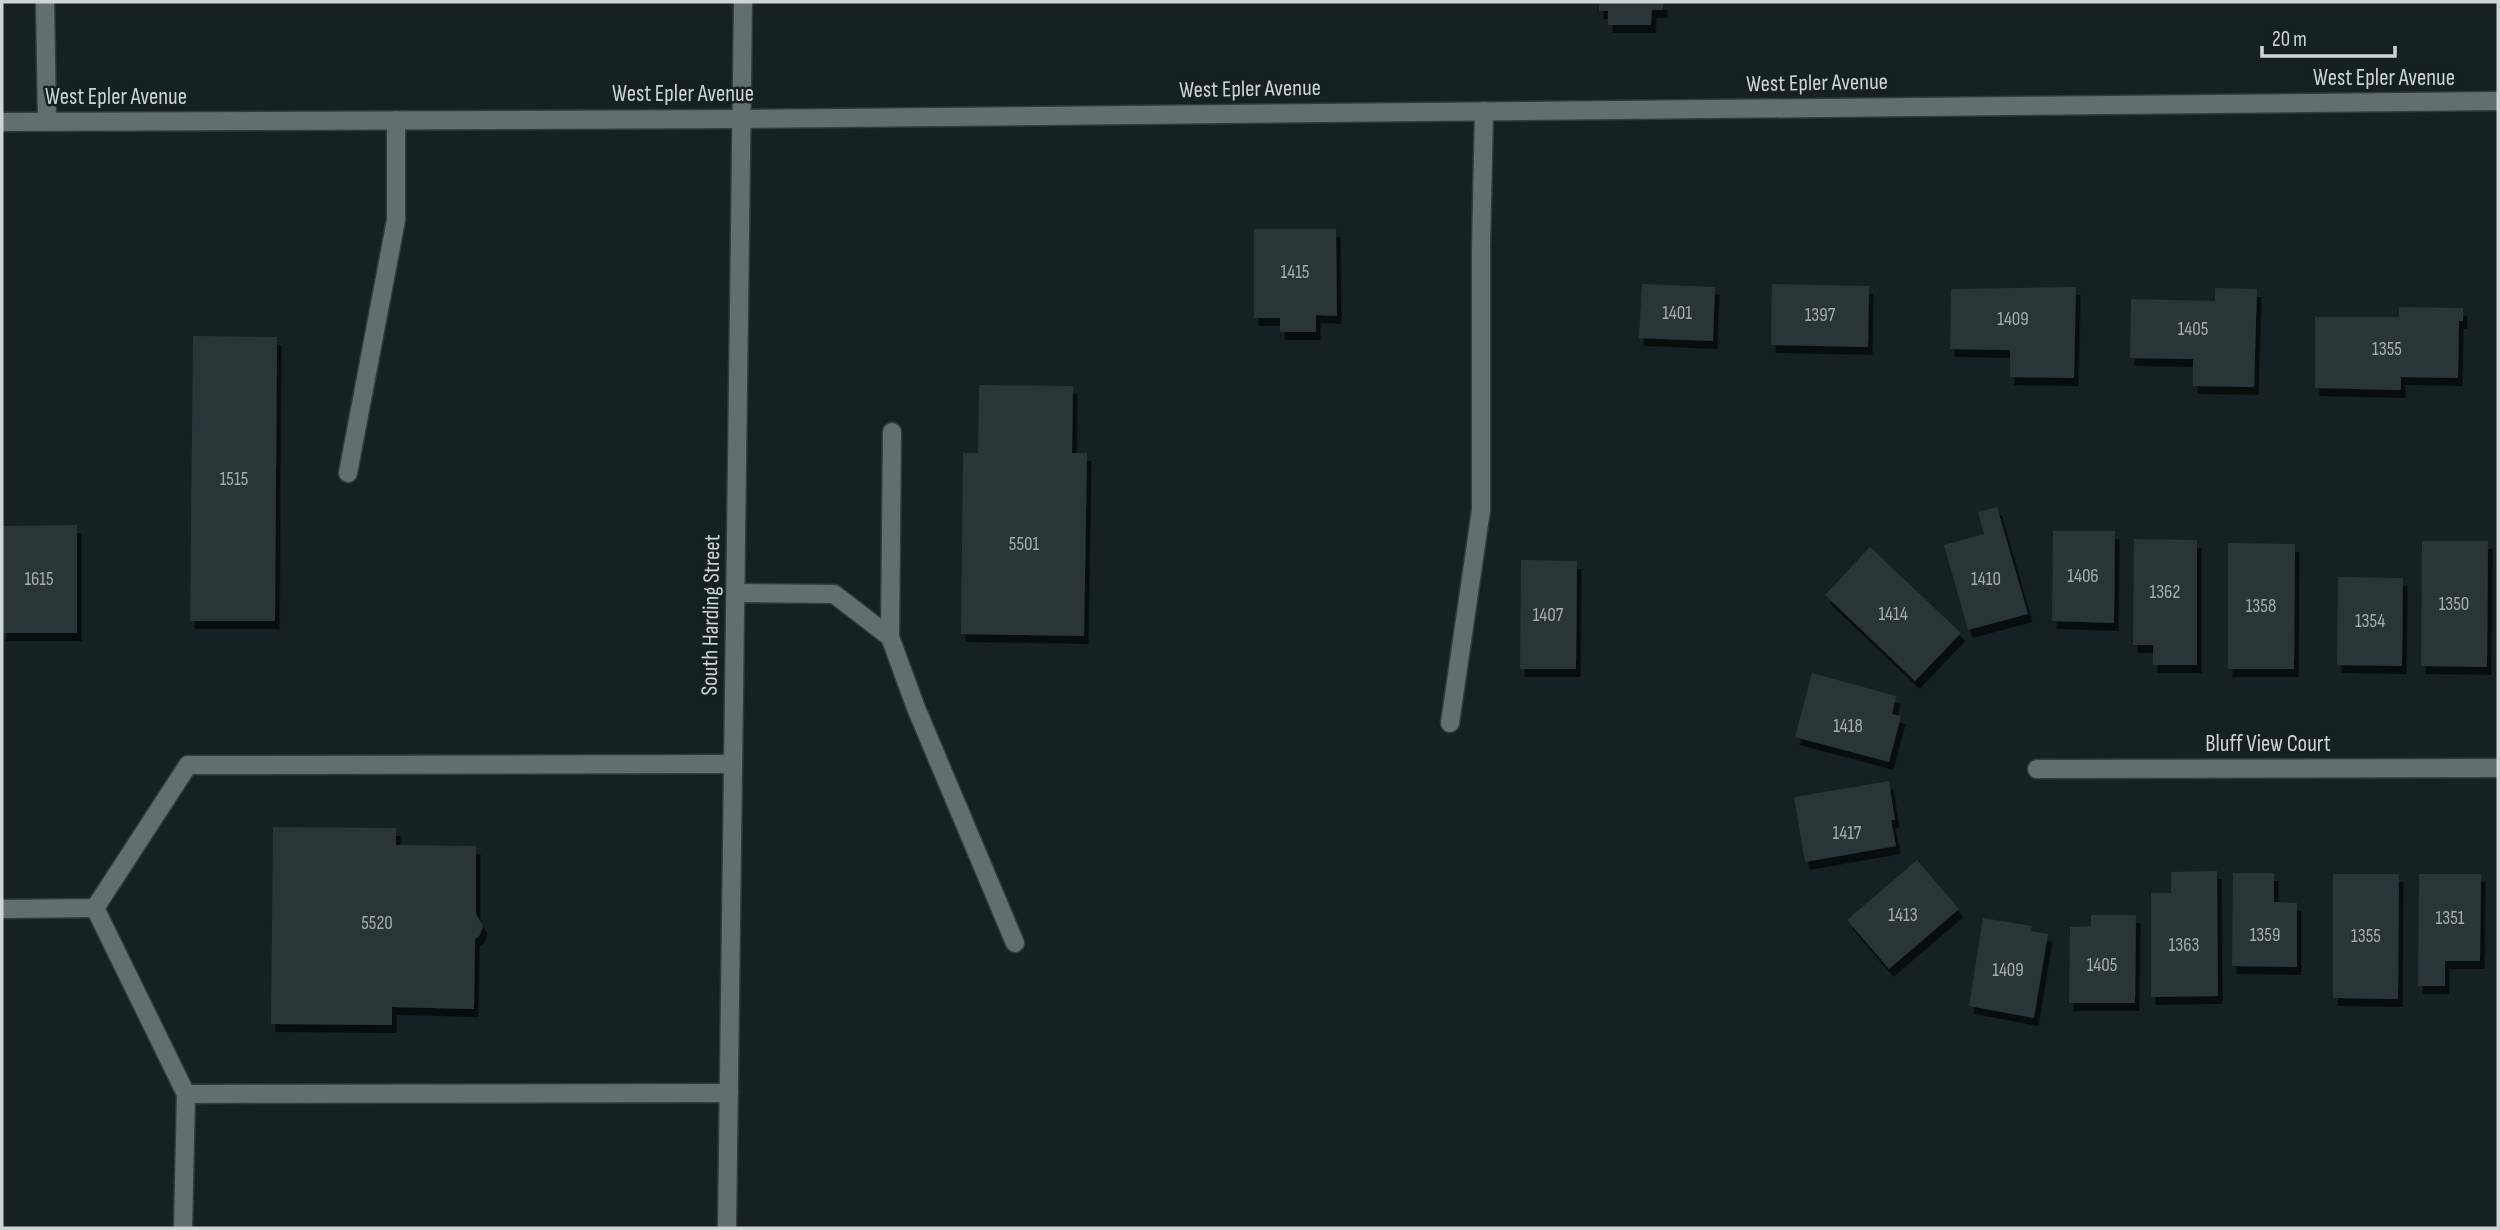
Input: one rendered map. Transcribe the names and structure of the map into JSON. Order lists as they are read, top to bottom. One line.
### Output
{"streets":{"street":["West Epler Avenue","South Harding Street","Bluff View Court"]},"crossings":[["West Epler Avenue","South Harding Street"]],"house_numbers":["1415","1401","1397","1409","1405","1355","1515","5501","1406","1615","1410","1362","1350","1358","1414","1407","1354","1418","1417","1413","1351","5520","1359","1355","1363","1405","1409"],"scale_bar":"20 m"}
